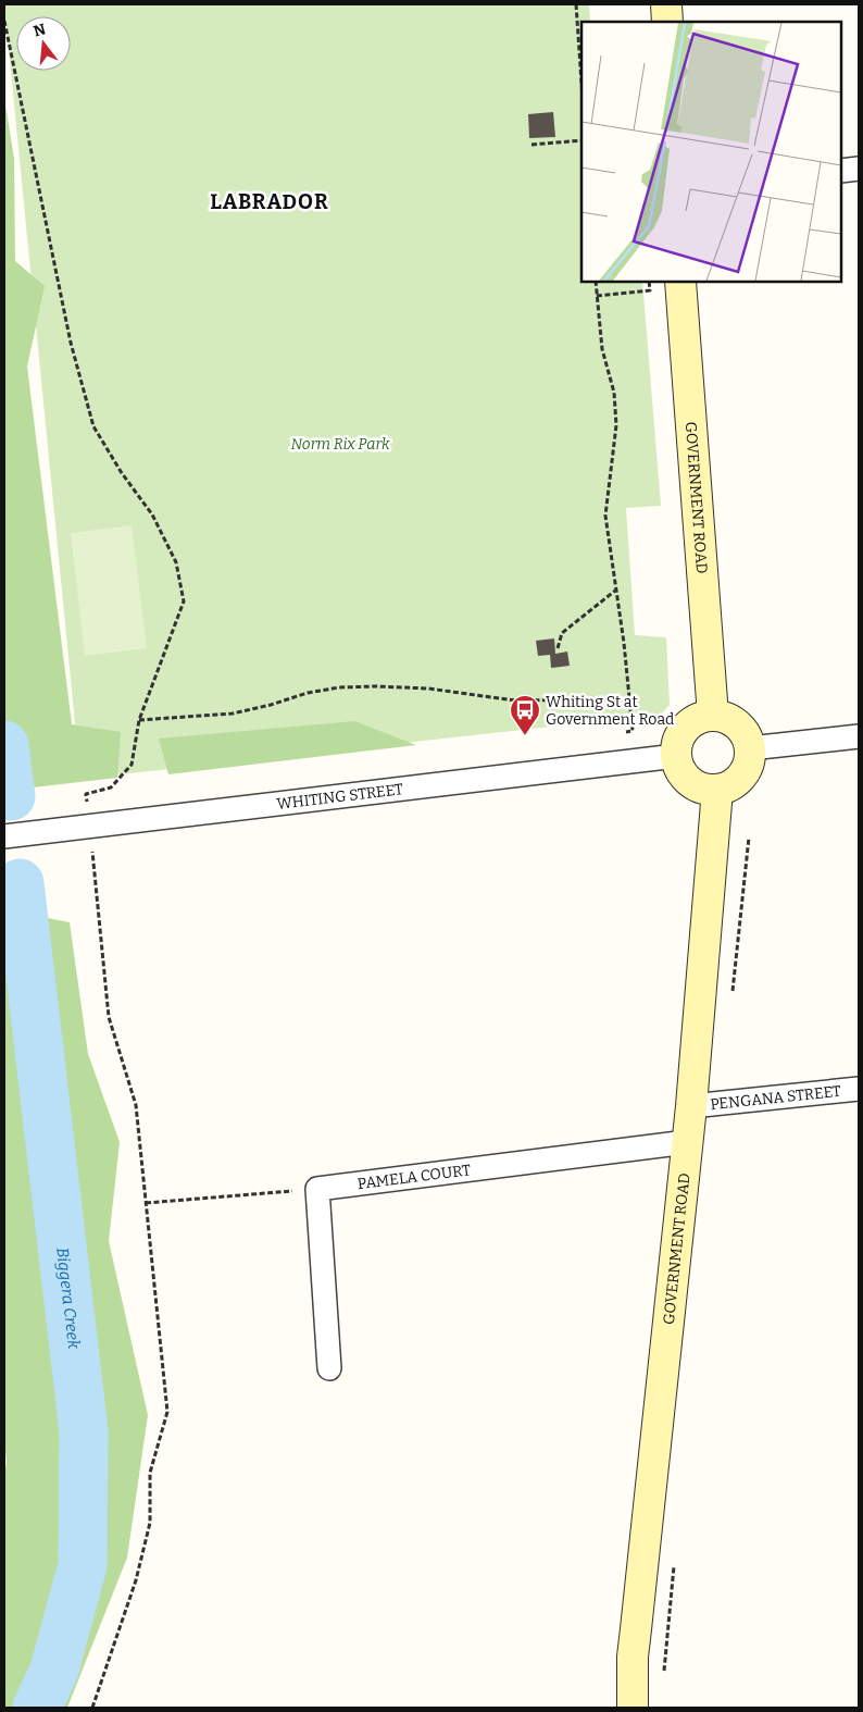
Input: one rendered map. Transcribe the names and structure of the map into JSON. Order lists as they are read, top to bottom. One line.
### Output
{"streets":{"main road":["GOVERNMENT ROAD"],"street":["WHITING STREET","PENGANA STREET","PAMELA COURT"]},"crossings":[["GOVERNMENT ROAD","WHITING STREET"],["GOVERNMENT ROAD","PENGANA STREET"],["GOVERNMENT ROAD","PAMELA COURT"]],"districts":["LABRADOR"],"water":["Biggera Creek"],"parks":["Norm Rix Park"],"places":{"bus stop":["Whiting St at Government Road"]},"north":"top"}
